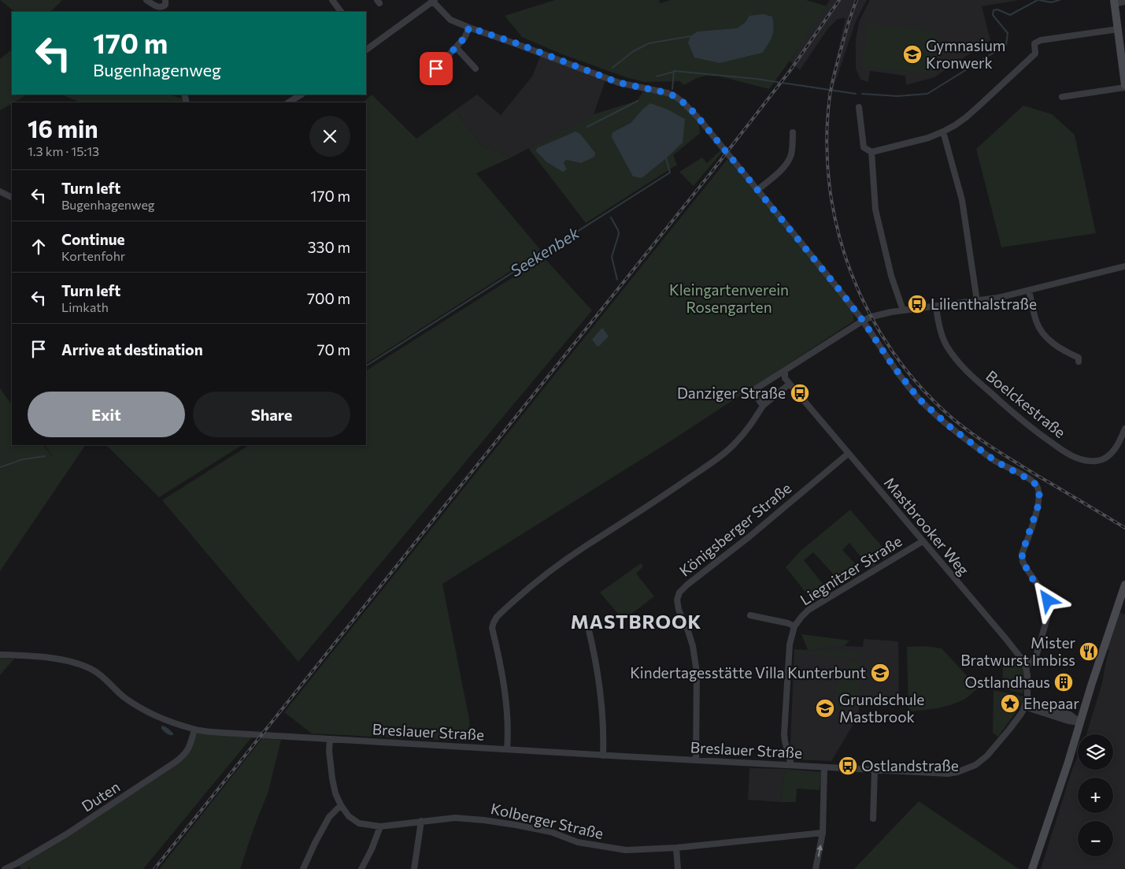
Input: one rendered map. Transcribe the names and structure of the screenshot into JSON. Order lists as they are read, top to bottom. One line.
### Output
{"streets":{"street":["Boelckestraße","Mastbrooker Weg","Königsberger Straße","Liegnitzer Straße","Breslauer Straße","Duten","Kolberger Straße"]},"crossings":[["Mastbrooker Weg","Königsberger Straße"],["Mastbrooker Weg","Liegnitzer Straße"],["Königsberger Straße","Breslauer Straße"],["Liegnitzer Straße","Breslauer Straße"],["Breslauer Straße","Duten"],["Breslauer Straße","Kolberger Straße"]],"districts":["MASTBROOK"],"water":["Seekenbek"],"parks":["Kleingartenverein Rosengarten"],"places":{"school or university":["Gymnasium Kronwerk","Kindertagesstätte Villa Kunterbunt","Grundschule Mastbrook"],"bus stop":["Lilienthalstraße","Danziger Straße","Ostlandstraße"],"restaurant":["Mister Bratwurst Imbiss"],"building":["Ostlandhaus"],"place":["Ehepaar"]},"page":{"turn":["170 m","Bugenhagenweg"],"heading":["16 min","1.3 km · 15:13"],"list":[{"name":"Turn left","note":"Bugenhagenweg","value":"170 m"},{"name":"Continue","note":"Kortenfohr","value":"330 m"},{"name":"Turn left","note":"Limkath","value":"700 m"},{"name":"Arrive at destination","value":"70 m"}],"buttons":["Exit","Share"],"map_buttons":["+","−"]}}
